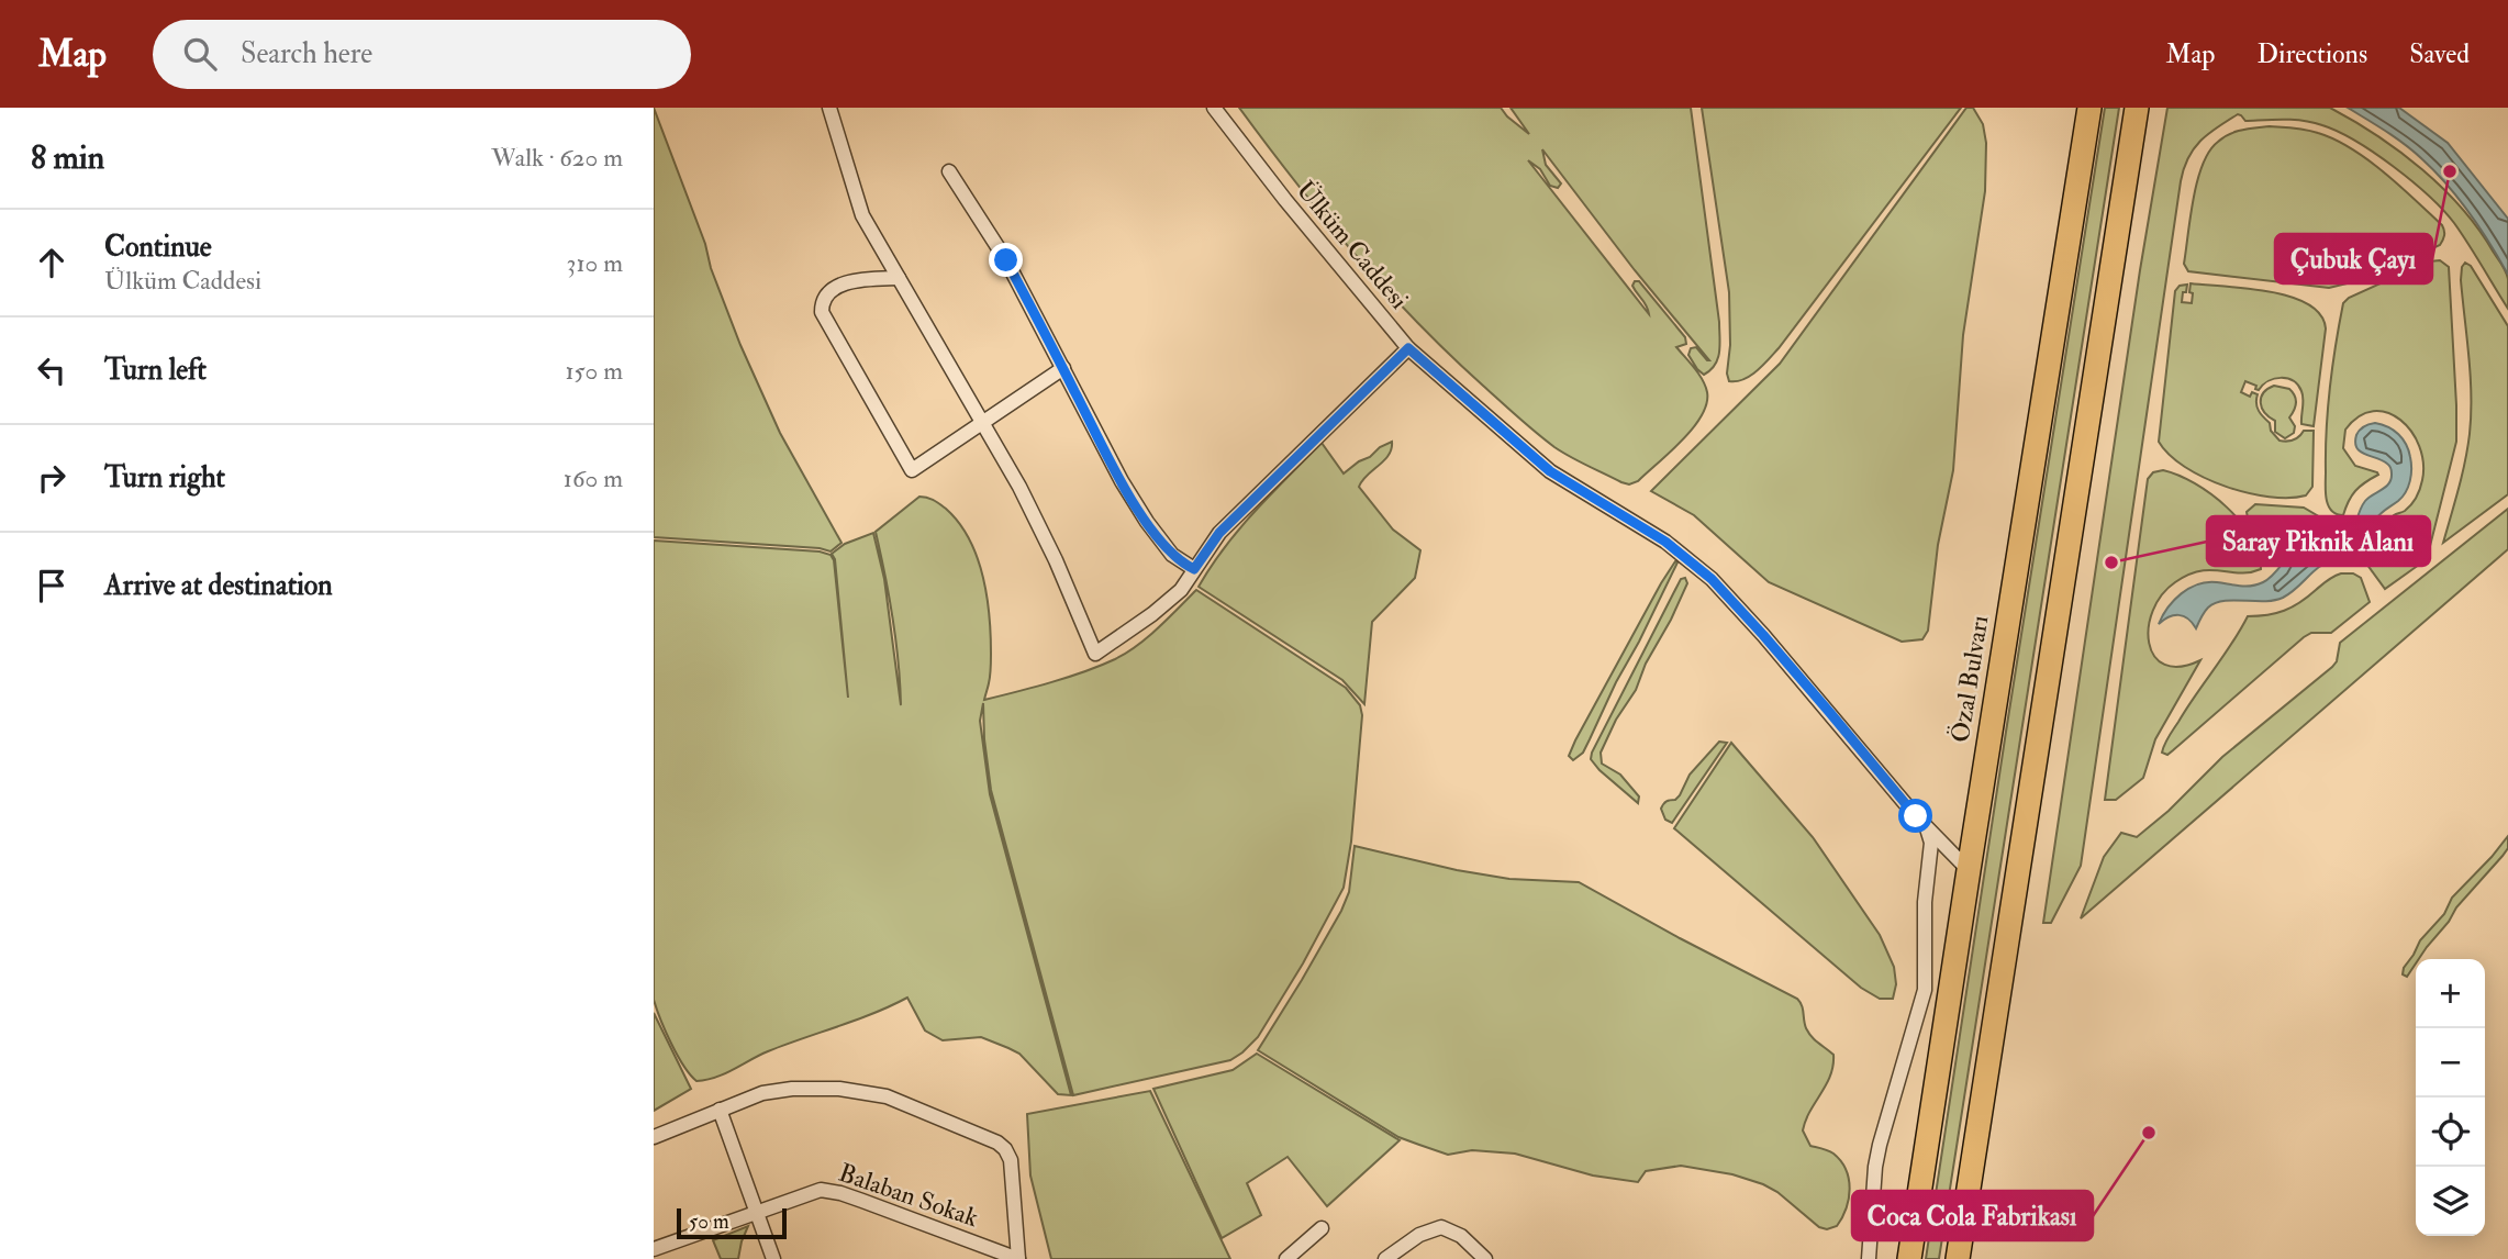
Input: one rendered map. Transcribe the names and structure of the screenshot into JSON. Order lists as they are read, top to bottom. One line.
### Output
{"streets":{"highway":["Özal Bulvarı"],"street":["Ülküm Caddesi","Balaban Sokak"]},"crossings":[["Ülküm Caddesi","Özal Bulvarı"]],"places":["Çubuk Çayı","Saray Piknik Alanı","Coca Cola Fabrikası"],"scale_bar":"50 m","page":{"header":"Map","search":"Search here","nav":["Map","Directions","Saved"],"heading":["8 min","Walk · 620 m"],"list":[["Continue","Ülküm Caddesi","310 m"],["Turn left","150 m"],["Turn right","160 m"],"Arrive at destination"],"map_buttons":["+","−"],"scale":"50 m"}}
